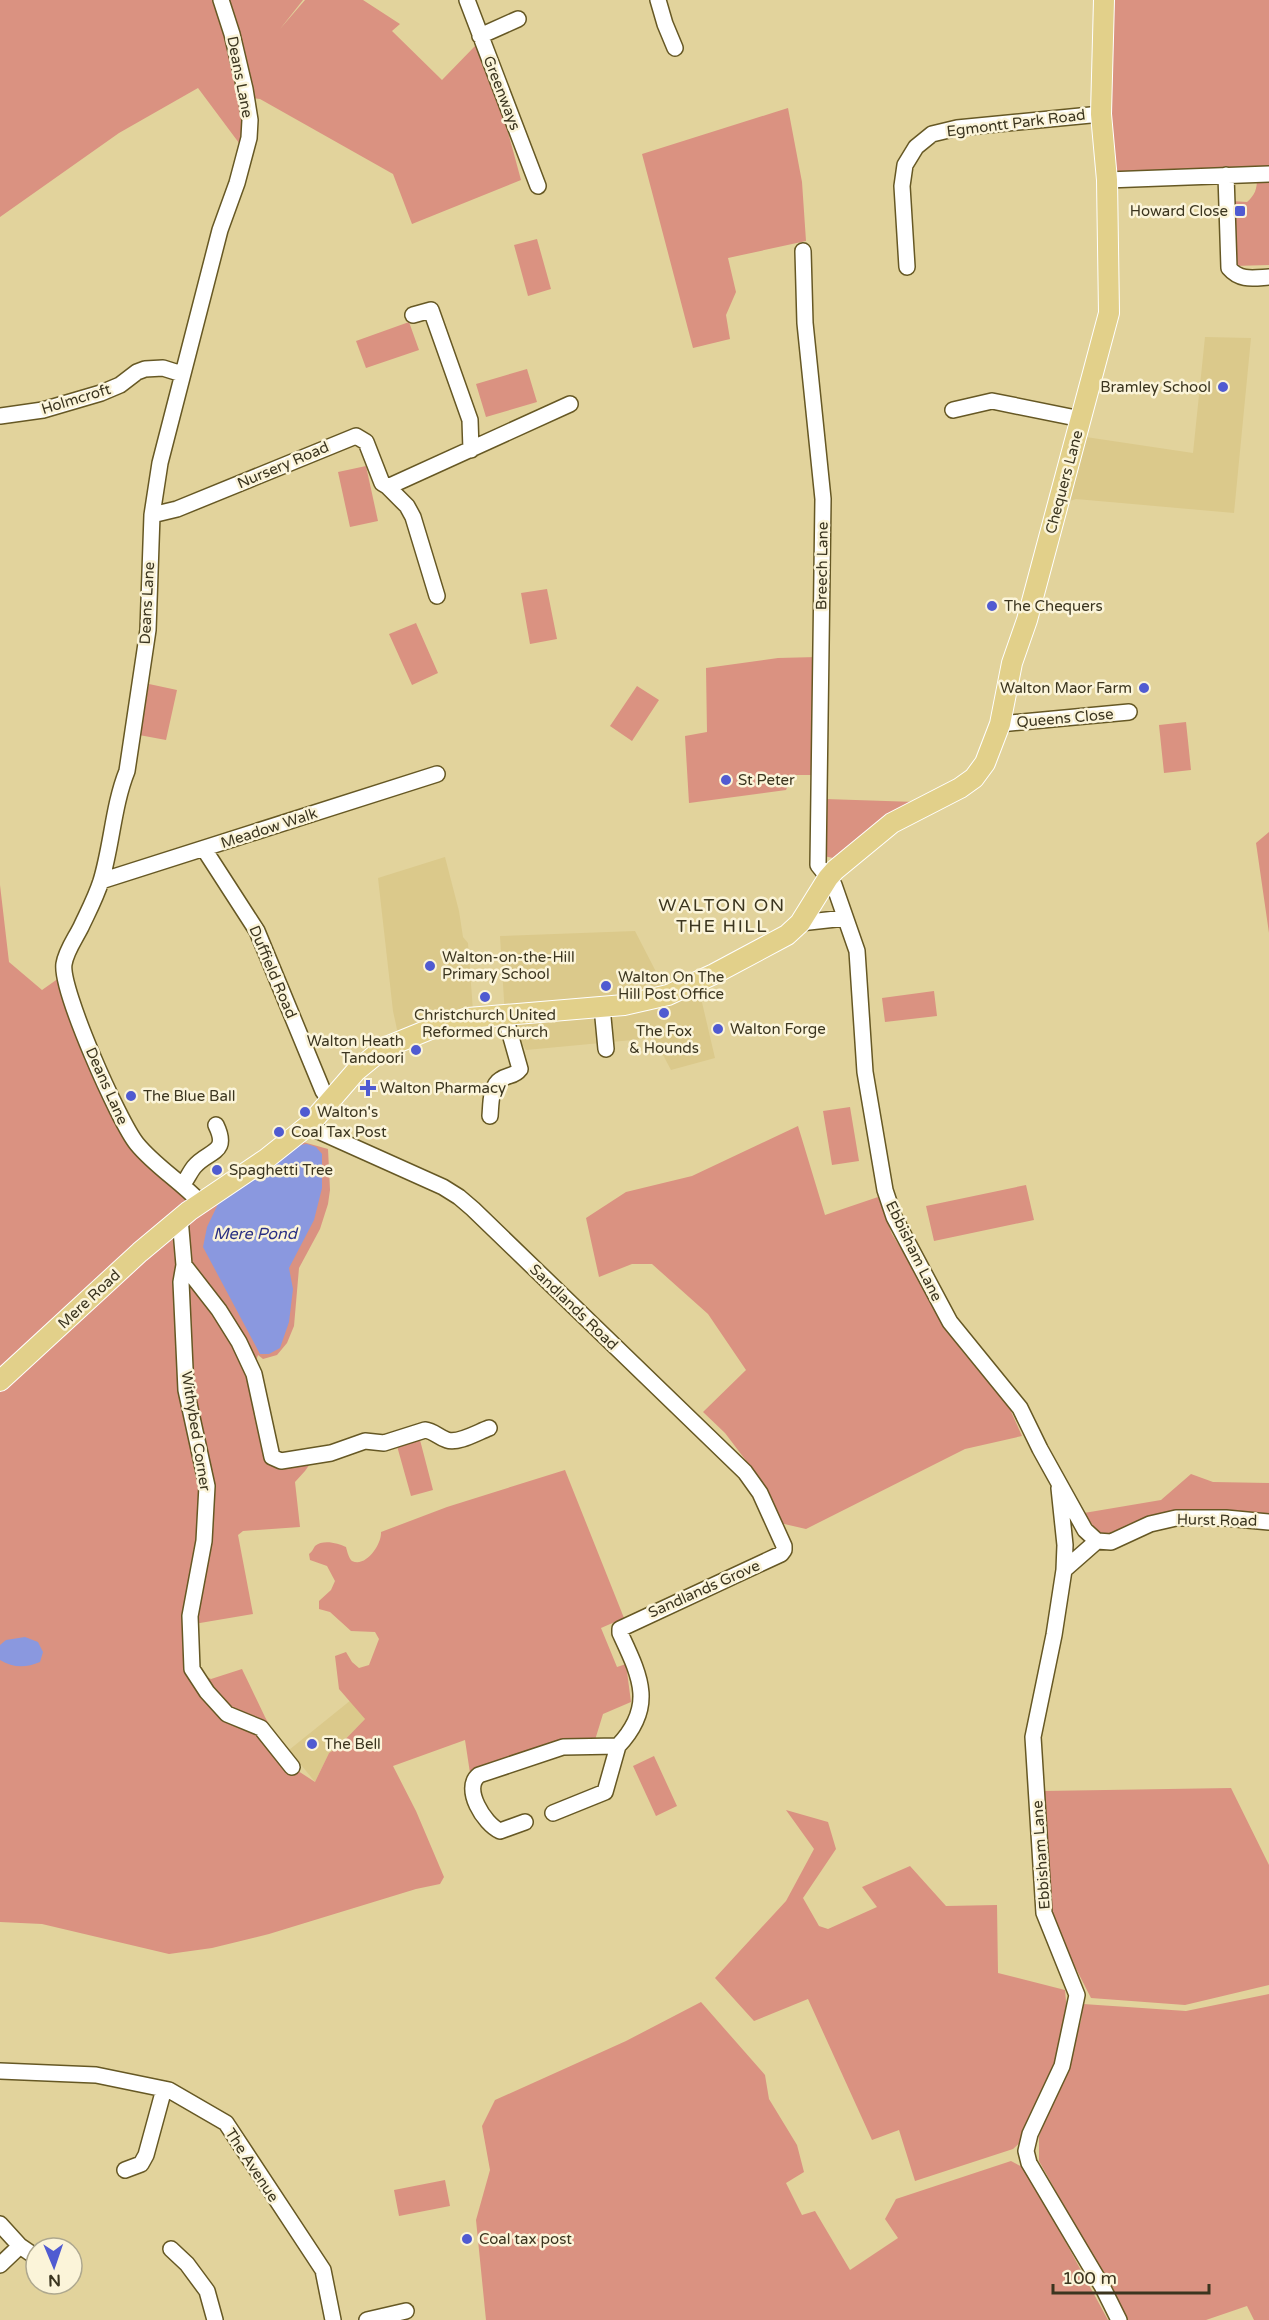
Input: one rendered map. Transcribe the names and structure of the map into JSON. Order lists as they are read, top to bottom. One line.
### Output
{"streets":{"main road":["Chequers Lane","Mere Road"],"street":["Deans Lane","Greenways","Egmontt Park Road","Holmcroft","Nursery Road","Breech Lane","Queens Close","Meadow Walk","Duffield Road","Ebbisham Lane","Sandlands Road","Withybed Corner","Hurst Road","Sandlands Grove","The Avenue"]},"crossings":[["Deans Lane","Holmcroft"],["Deans Lane","Nursery Road"],["Deans Lane","Meadow Walk"],["Deans Lane","Mere Road"],["Egmontt Park Road","Chequers Lane"],["Chequers Lane","Breech Lane"],["Chequers Lane","Queens Close"],["Chequers Lane","Ebbisham Lane"],["Chequers Lane","Mere Road"],["Breech Lane","Ebbisham Lane"],["Meadow Walk","Duffield Road"],["Duffield Road","Mere Road"],["Ebbisham Lane","Hurst Road"],["Mere Road","Sandlands Road"],["Mere Road","Withybed Corner"],["Sandlands Road","Sandlands Grove"]],"districts":["WALTON ON THE HILL"],"water":["Mere Pond"],"places":{"transit":["Howard Close"],"other":["Bramley School","The Chequers","Walton Maor Farm","St Peter","Walton-on-the-Hill Primary School","Walton On The Hill Post Office","Christchurch United Reformed Church","The Fox & Hounds","Walton Forge","Walton Heath Tandoori","The Blue Ball","Walton's","Coal Tax Post","Spaghetti Tree","The Bell","Coal tax post"],"health":["Walton Pharmacy"]},"scale_bar":"100 m","north":"bottom"}
